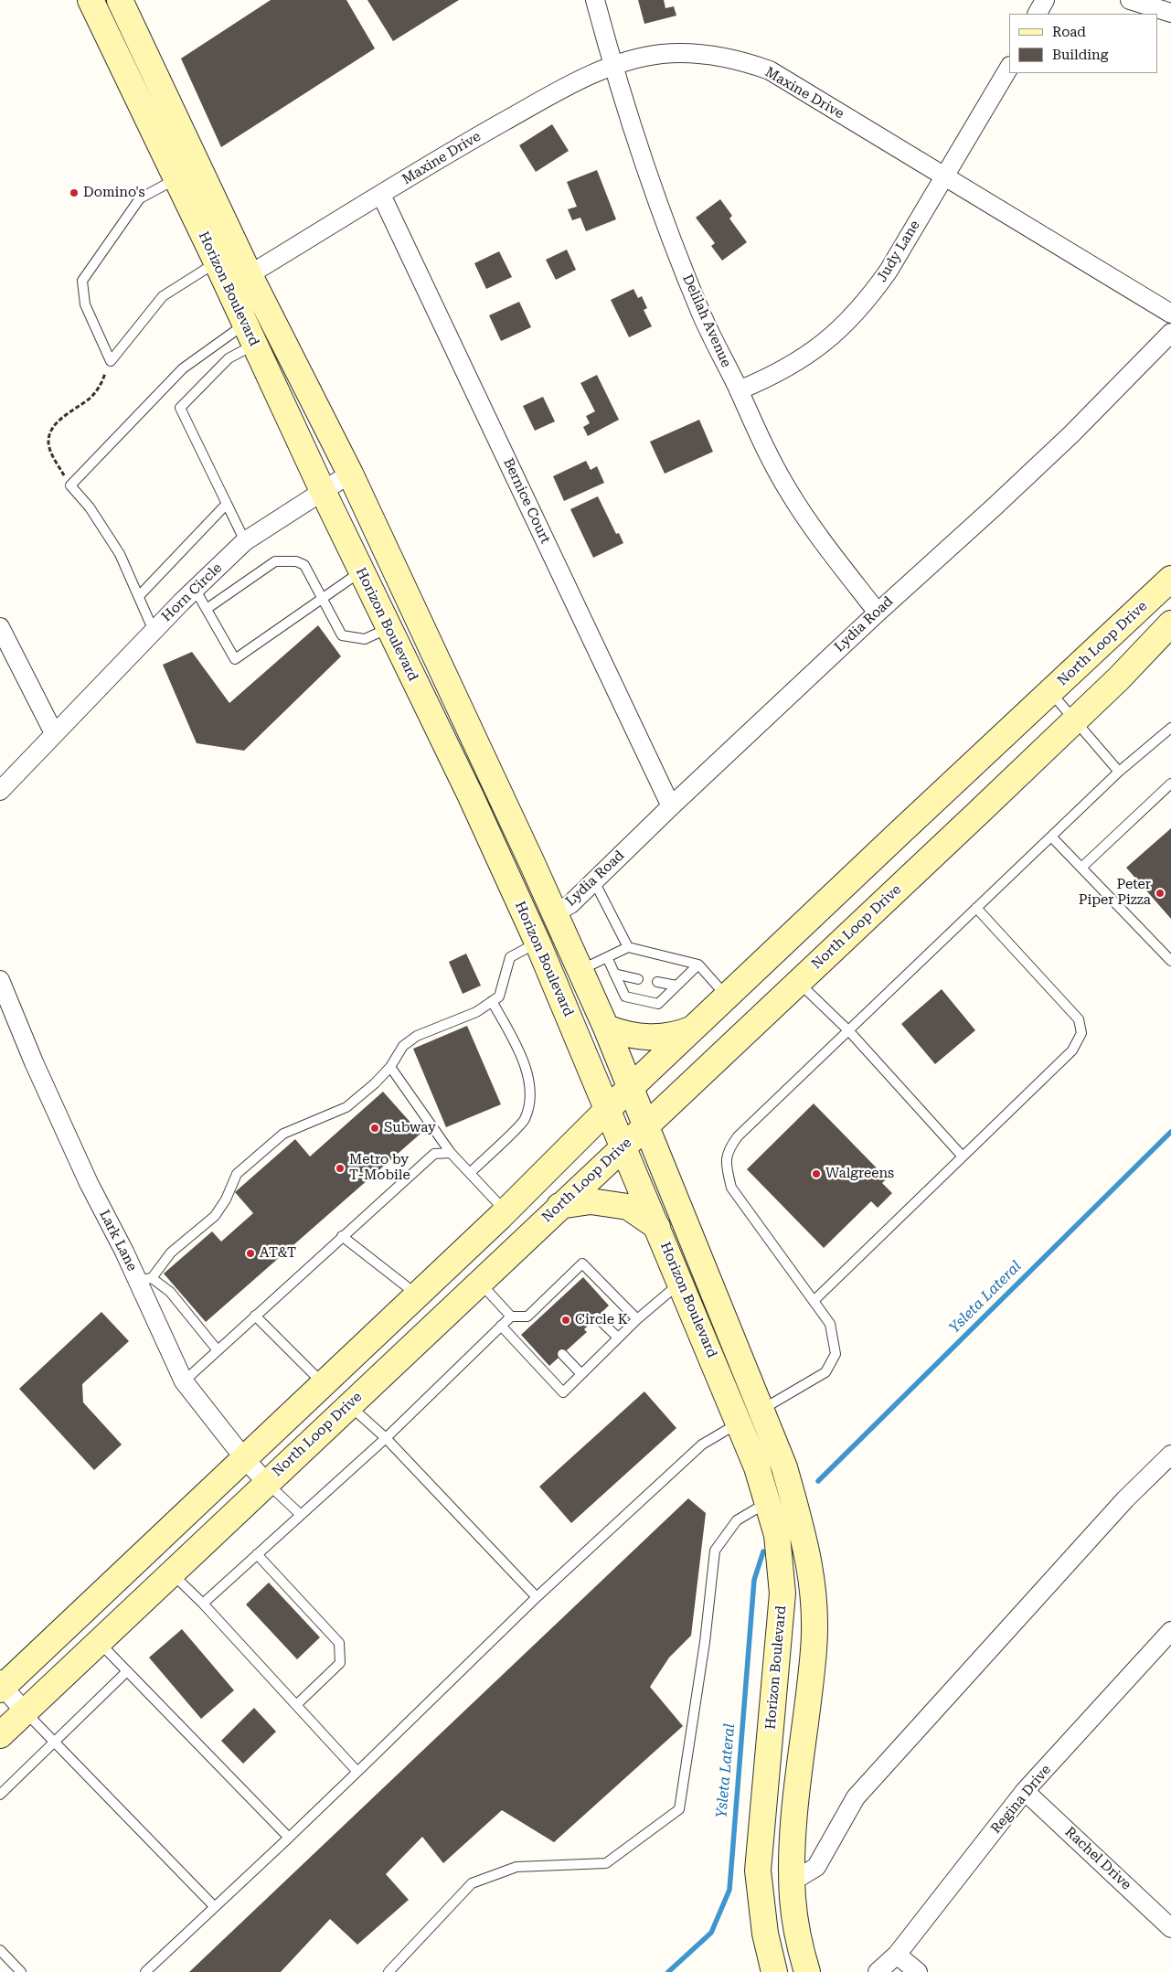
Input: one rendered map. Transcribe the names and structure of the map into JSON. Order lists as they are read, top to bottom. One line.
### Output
{"streets":{"main road":["Horizon Boulevard","North Loop Drive"],"street":["Maxine Drive","Judy Lane","Delilah Avenue","Bernice Court","Horn Circle","Lydia Road","Lark Lane","Regina Drive","Rachel Drive"]},"crossings":[["Maxine Drive","Judy Lane"],["Maxine Drive","Horizon Boulevard"],["Maxine Drive","Delilah Avenue"],["Maxine Drive","Bernice Court"],["Judy Lane","Delilah Avenue"],["Horizon Boulevard","Horn Circle"],["Horizon Boulevard","Lydia Road"],["Horizon Boulevard","North Loop Drive"],["Delilah Avenue","Lydia Road"],["Bernice Court","Lydia Road"],["North Loop Drive","Lark Lane"],["Regina Drive","Rachel Drive"]],"water":["Ysleta Lateral"],"places":["Domino's","Peter Piper Pizza","Subway","Metro by T-Mobile","Walgreens","AT&T","Circle K"],"legend":["Road","Building"]}
